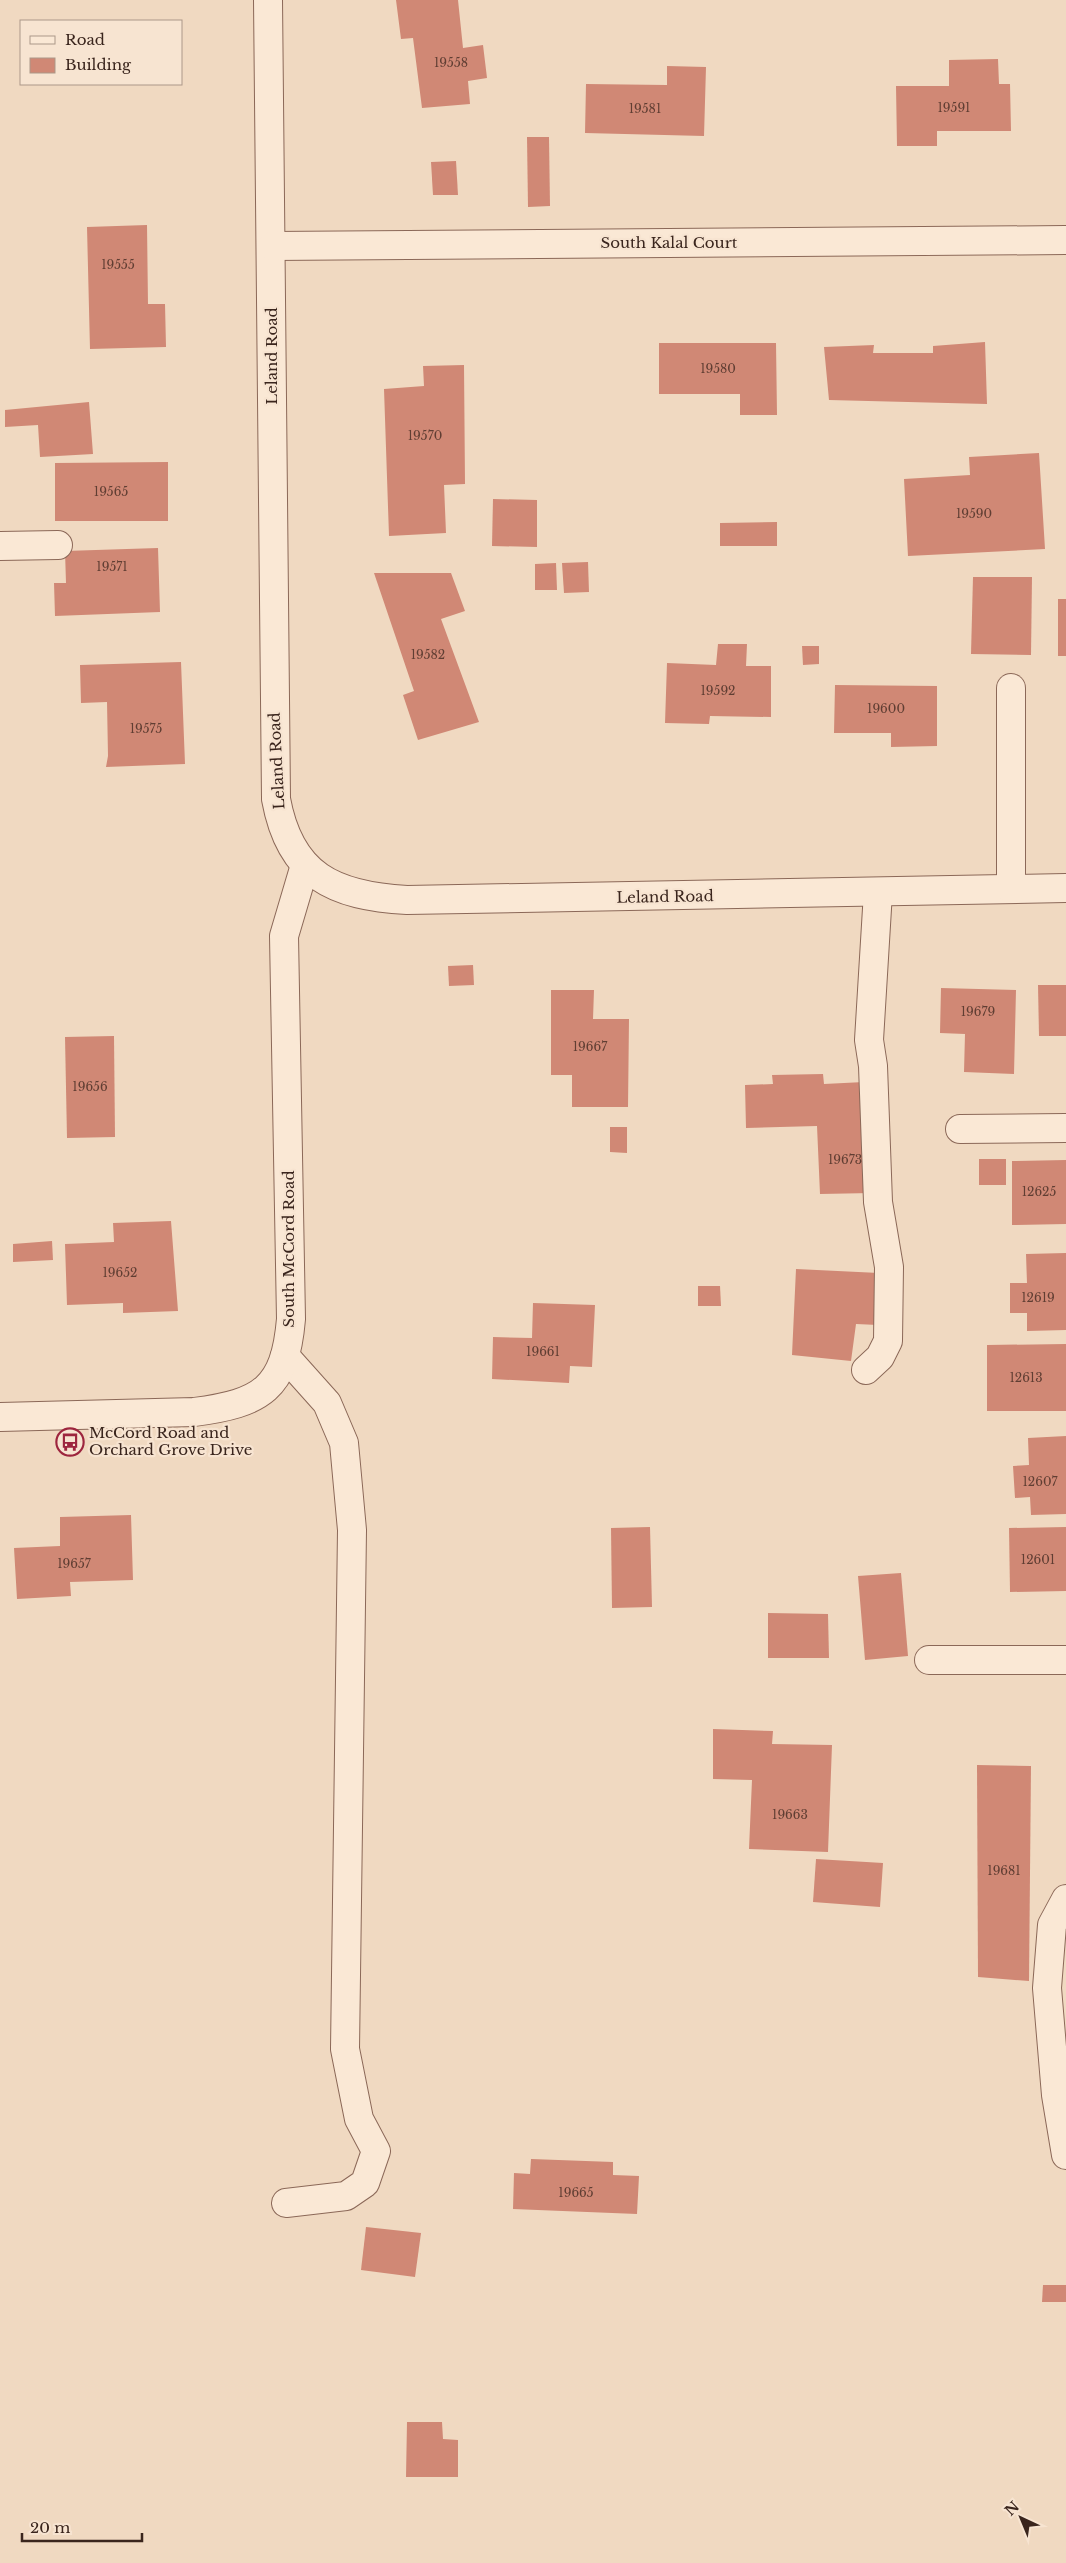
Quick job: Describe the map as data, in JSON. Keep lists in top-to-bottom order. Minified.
{"streets":{"street":["South Kalal Court","Leland Road","South McCord Road"]},"crossings":[["South Kalal Court","Leland Road"],["Leland Road","South McCord Road"]],"places":{"bus stop":["McCord Road and Orchard Grove Drive"]},"house_numbers":["19558","19591","19581","19555","19580","19570","19565","19590","19571","19582","19592","19600","19575","19679","19667","19656","19673","12625","19652","12619","19661","12613","12607","12601","19657","19663","19681","19665"],"legend":["Road","Building"],"scale_bar":"20 m","north":"top left"}
